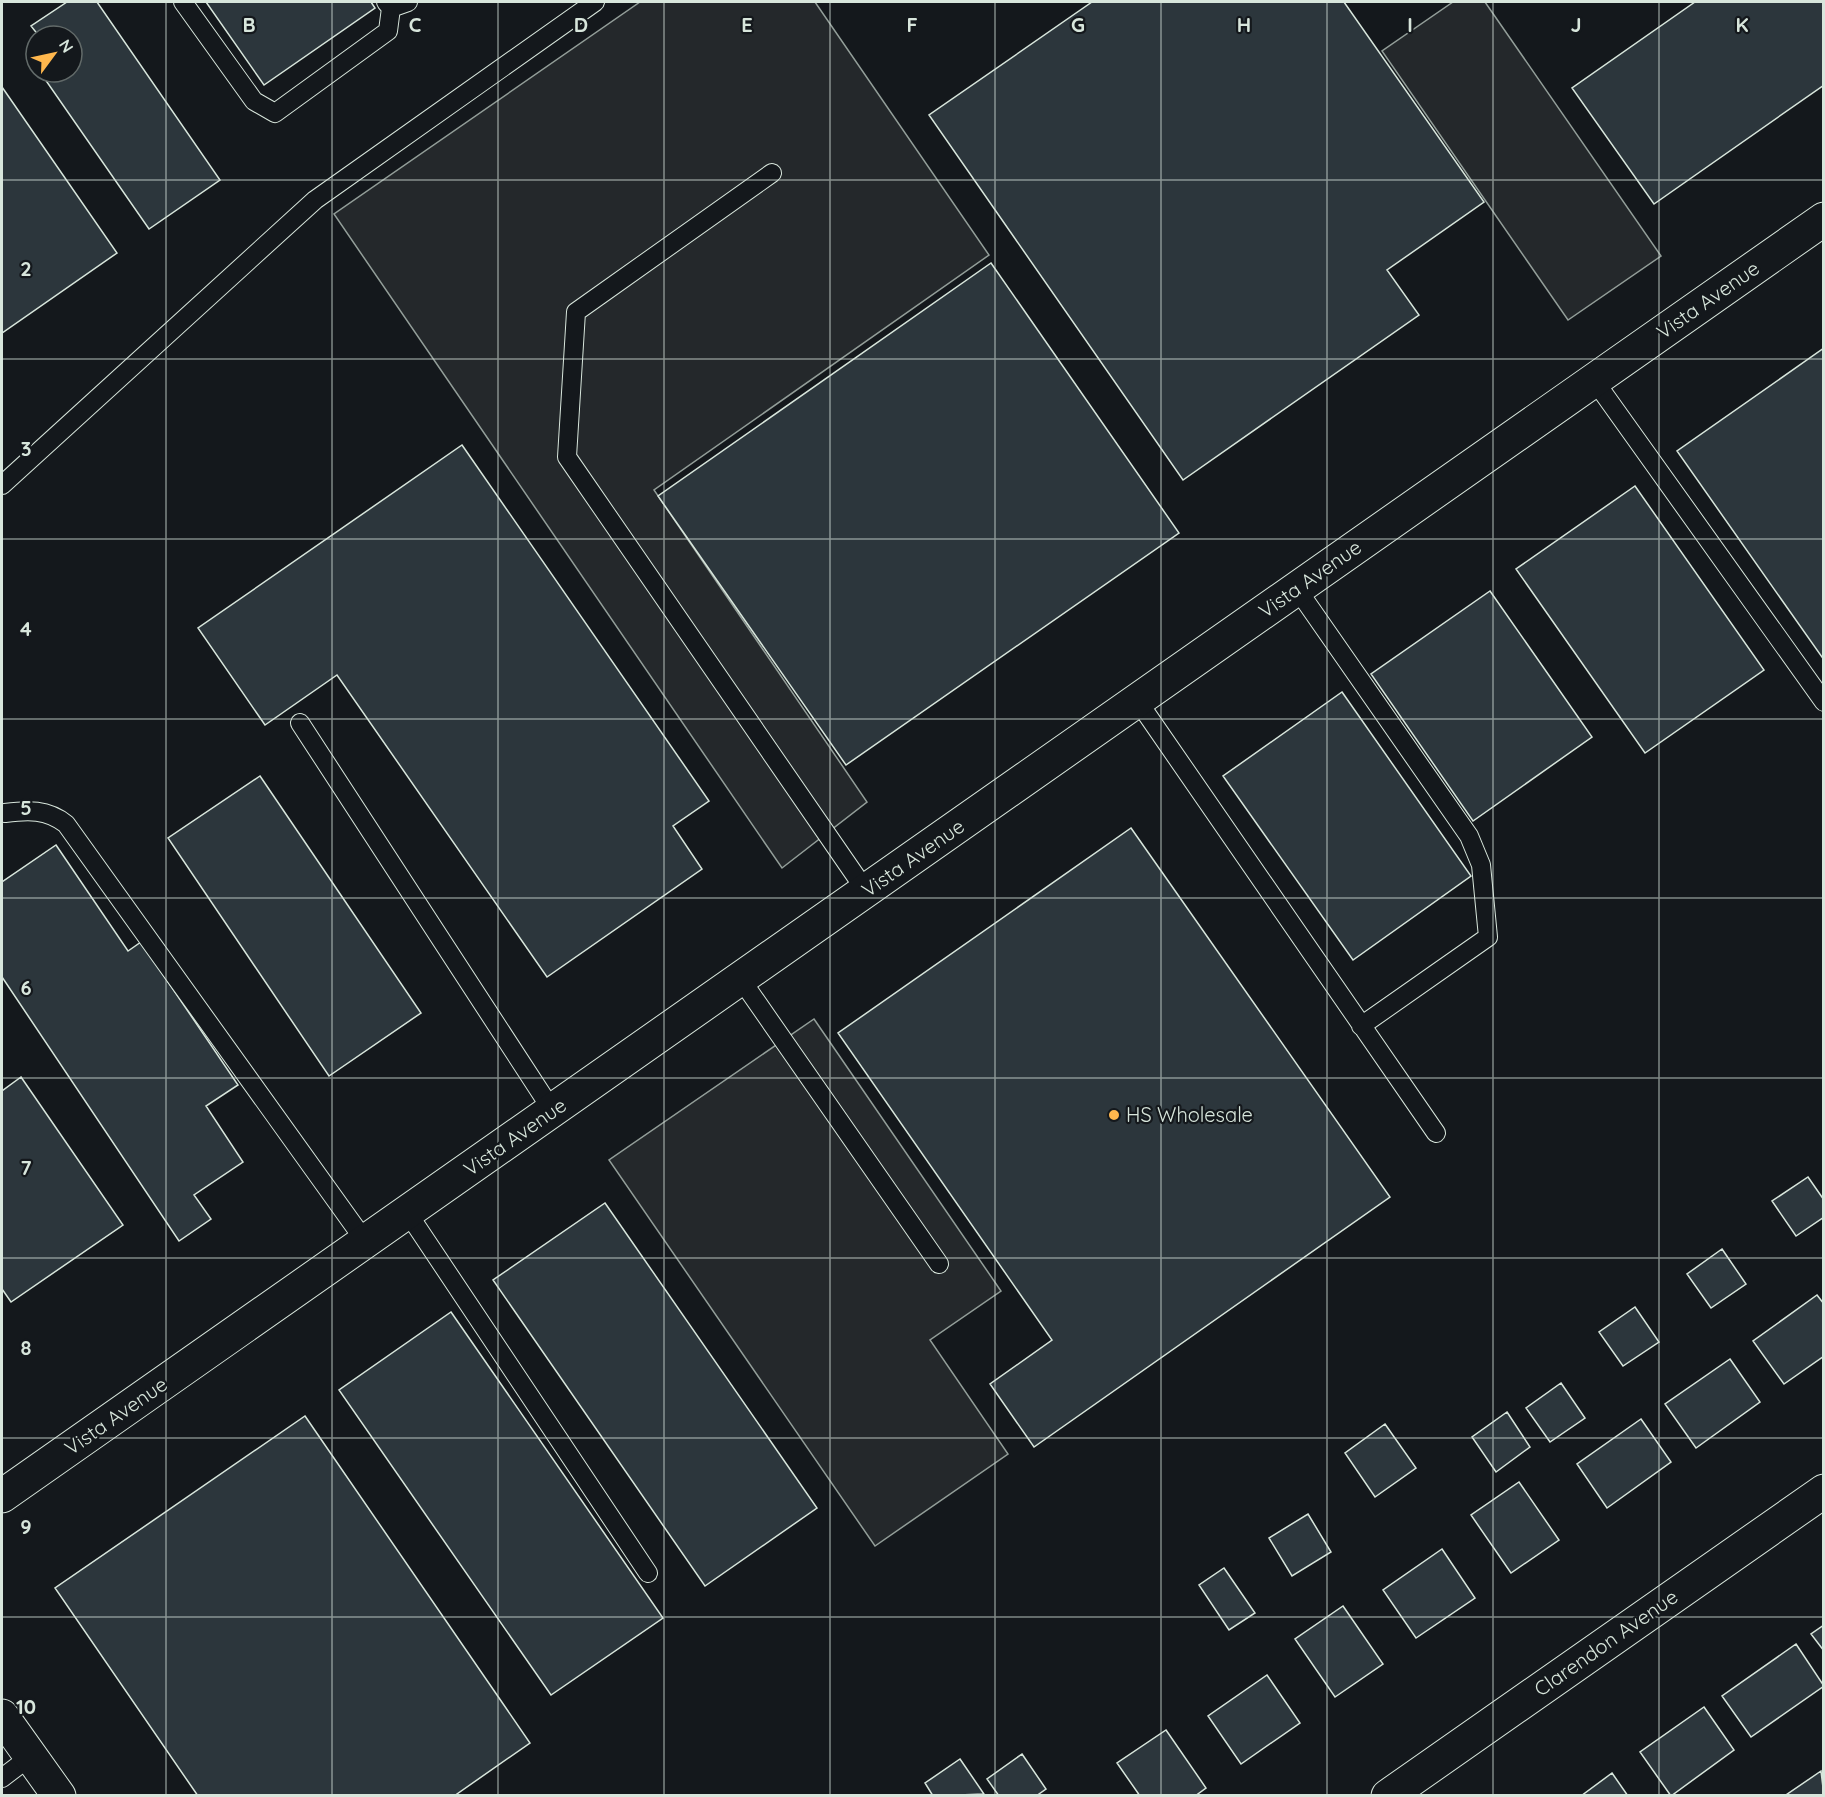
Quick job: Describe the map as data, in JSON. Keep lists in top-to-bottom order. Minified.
{"streets":{"street":["Vista Avenue","Clarendon Avenue"]},"places":["HS Wholesale"],"north":"top right","grid":{"columns":["B","C","D","E","F","G","H","I","J","K"],"rows":["2","3","4","5","6","7","8","9","10"]}}
